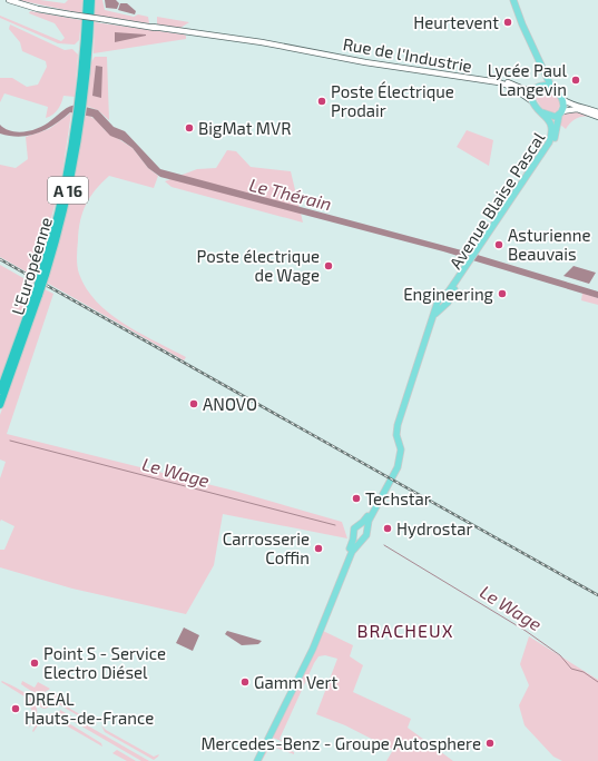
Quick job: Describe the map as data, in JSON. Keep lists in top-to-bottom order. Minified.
{"streets":{"highway":["A 16","L'Européenne"],"main road":["Avenue Blaise Pascal"],"street":["Rue de l'Industrie"]},"crossings":[["Rue de l'Industrie","Avenue Blaise Pascal"]],"districts":["BRACHEUX"],"water":["Le Thérain","Le Wage"],"places":["Heurtevent","Lycée Paul Langevin","Poste Électrique Prodair","BigMat MVR","Asturienne Beauvais","Poste électrique de Wage","Engineering","ANOVO","Techstar","Hydrostar","Carrosserie Coffin","Point S - Service Electro Diésel","Gamm Vert","DREAL Hauts-de-France","Mercedes-Benz - Groupe Autosphere"]}
